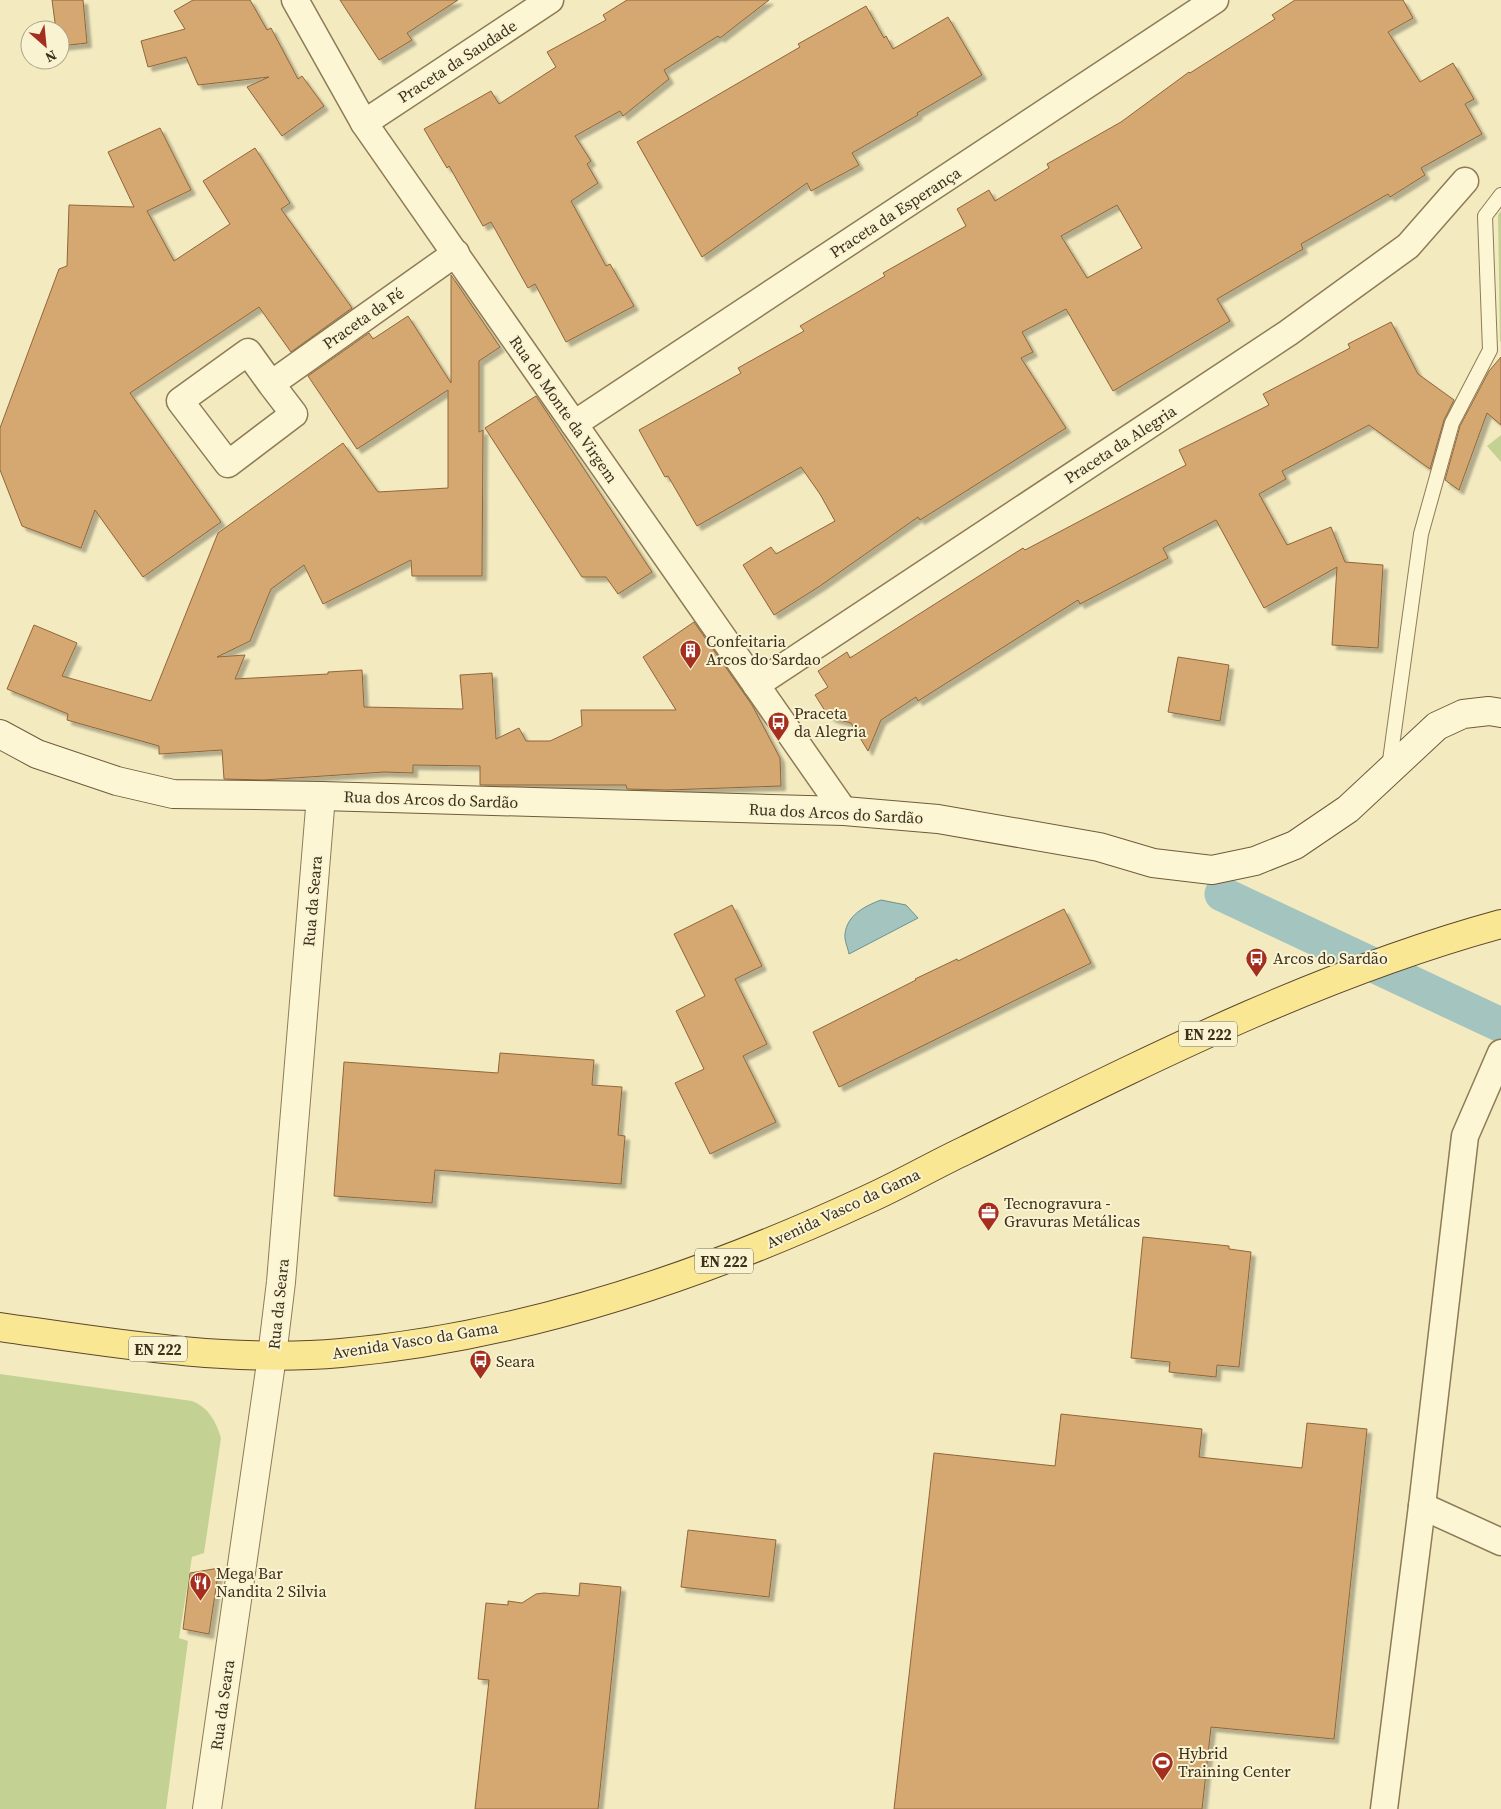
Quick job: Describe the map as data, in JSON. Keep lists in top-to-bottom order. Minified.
{"streets":{"main road":["Rua dos Arcos do Sardão","Rua da Seara","EN 222","Avenida Vasco da Gama"],"street":["Praceta da Saudade","Praceta da Esperança","Praceta da Fé","Rua do Monte da Virgem","Praceta da Alegria"]},"crossings":[["Praceta da Saudade","Rua do Monte da Virgem"],["Praceta da Esperança","Rua do Monte da Virgem"],["Praceta da Fé","Rua do Monte da Virgem"],["Rua do Monte da Virgem","Praceta da Alegria"],["Rua do Monte da Virgem","Rua dos Arcos do Sardão"],["Rua dos Arcos do Sardão","Rua da Seara"],["Rua da Seara","Avenida Vasco da Gama"]],"places":{"building":["Confeitaria Arcos do Sardao"],"bus stop":["Praceta da Alegria","Arcos do Sardão","Seara"],"office":["Tecnogravura - Gravuras Metálicas"],"restaurant":["Mega Bar Nandita 2 Silvia"],"sports":["Hybrid Training Center"]},"north":"bottom right"}
